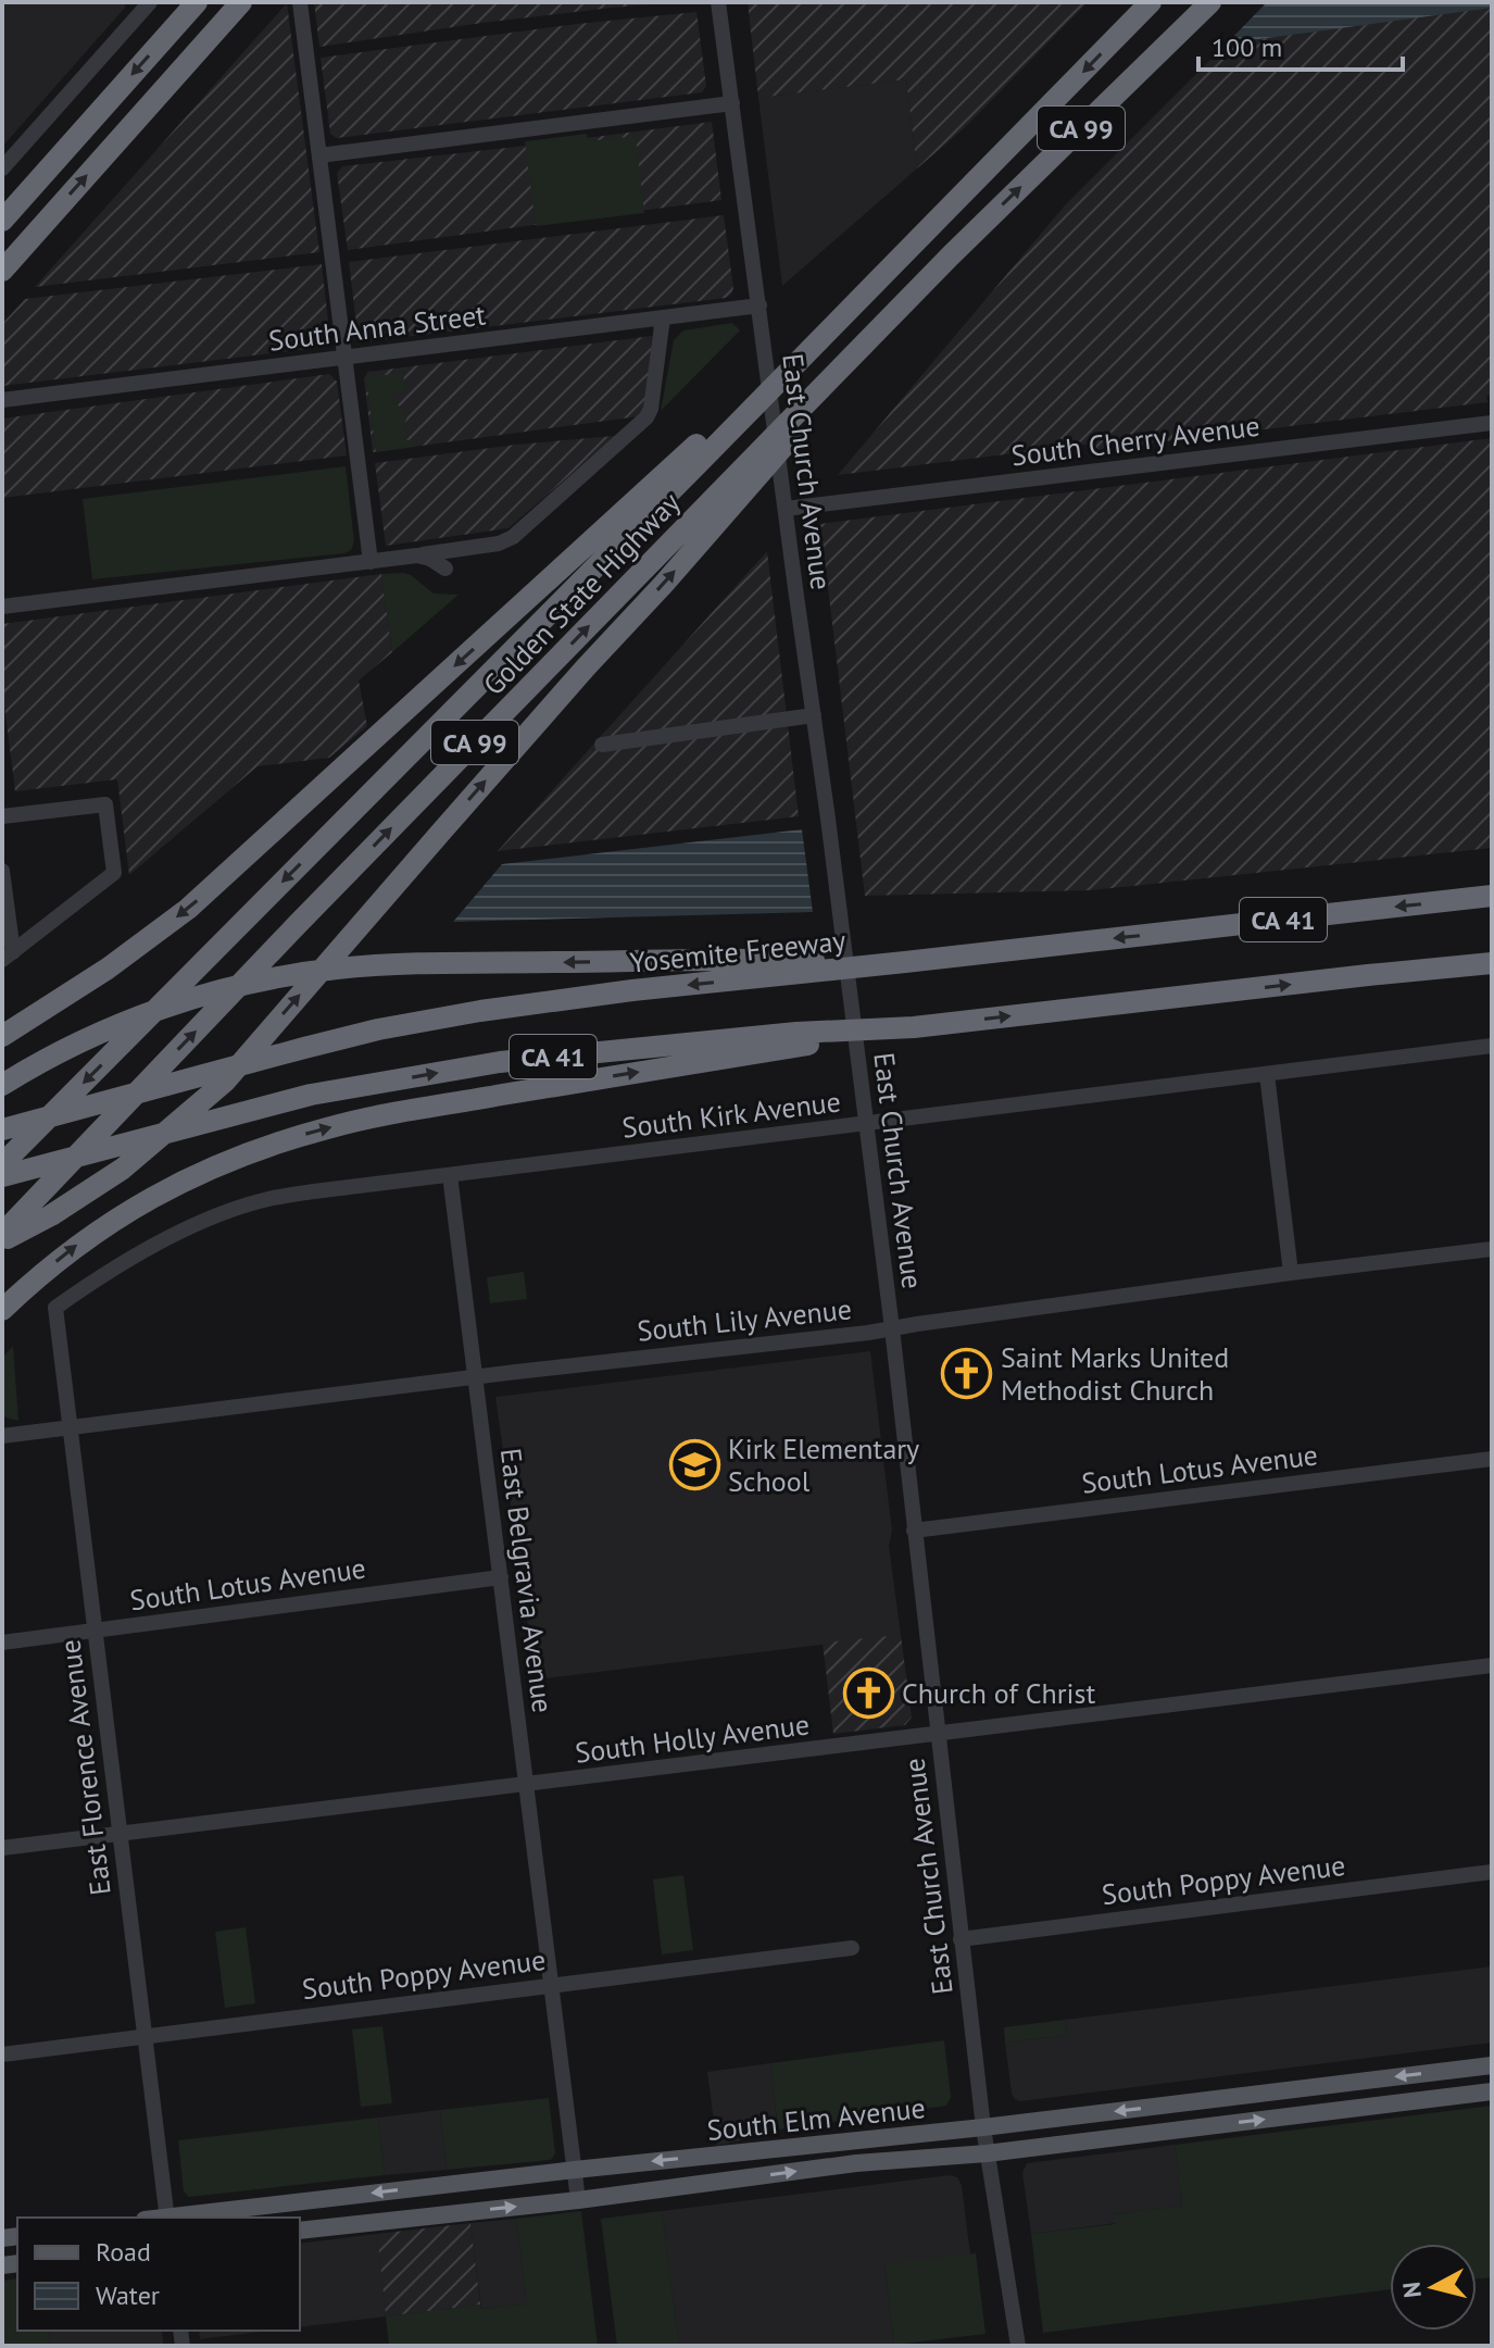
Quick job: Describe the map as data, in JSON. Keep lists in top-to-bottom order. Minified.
{"streets":{"highway":["CA 99","Golden State Highway","CA 41","Yosemite Freeway"],"main road":["South Elm Avenue"],"street":["South Anna Street","South Cherry Avenue","East Church Avenue","South Kirk Avenue","South Lily Avenue","South Lotus Avenue","East Belgravia Avenue","South Holly Avenue","East Florence Avenue","South Poppy Avenue"]},"crossings":[["South Anna Street","East Church Avenue"],["South Cherry Avenue","East Church Avenue"],["East Church Avenue","South Kirk Avenue"],["East Church Avenue","South Lily Avenue"],["East Church Avenue","South Lotus Avenue"],["East Church Avenue","South Holly Avenue"],["East Church Avenue","South Poppy Avenue"],["East Church Avenue","South Elm Avenue"],["South Kirk Avenue","East Belgravia Avenue"],["South Kirk Avenue","East Florence Avenue"],["South Lily Avenue","East Belgravia Avenue"],["South Lily Avenue","East Florence Avenue"],["South Lotus Avenue","East Belgravia Avenue"],["South Lotus Avenue","East Florence Avenue"],["East Belgravia Avenue","South Holly Avenue"],["East Belgravia Avenue","South Poppy Avenue"],["East Belgravia Avenue","South Elm Avenue"],["South Holly Avenue","East Florence Avenue"],["East Florence Avenue","South Poppy Avenue"]],"places":{"church":["Saint Marks United Methodist Church","Church of Christ"],"school or university":["Kirk Elementary School"]},"legend":["Road","Water"],"scale_bar":"100 m","north":"left"}
